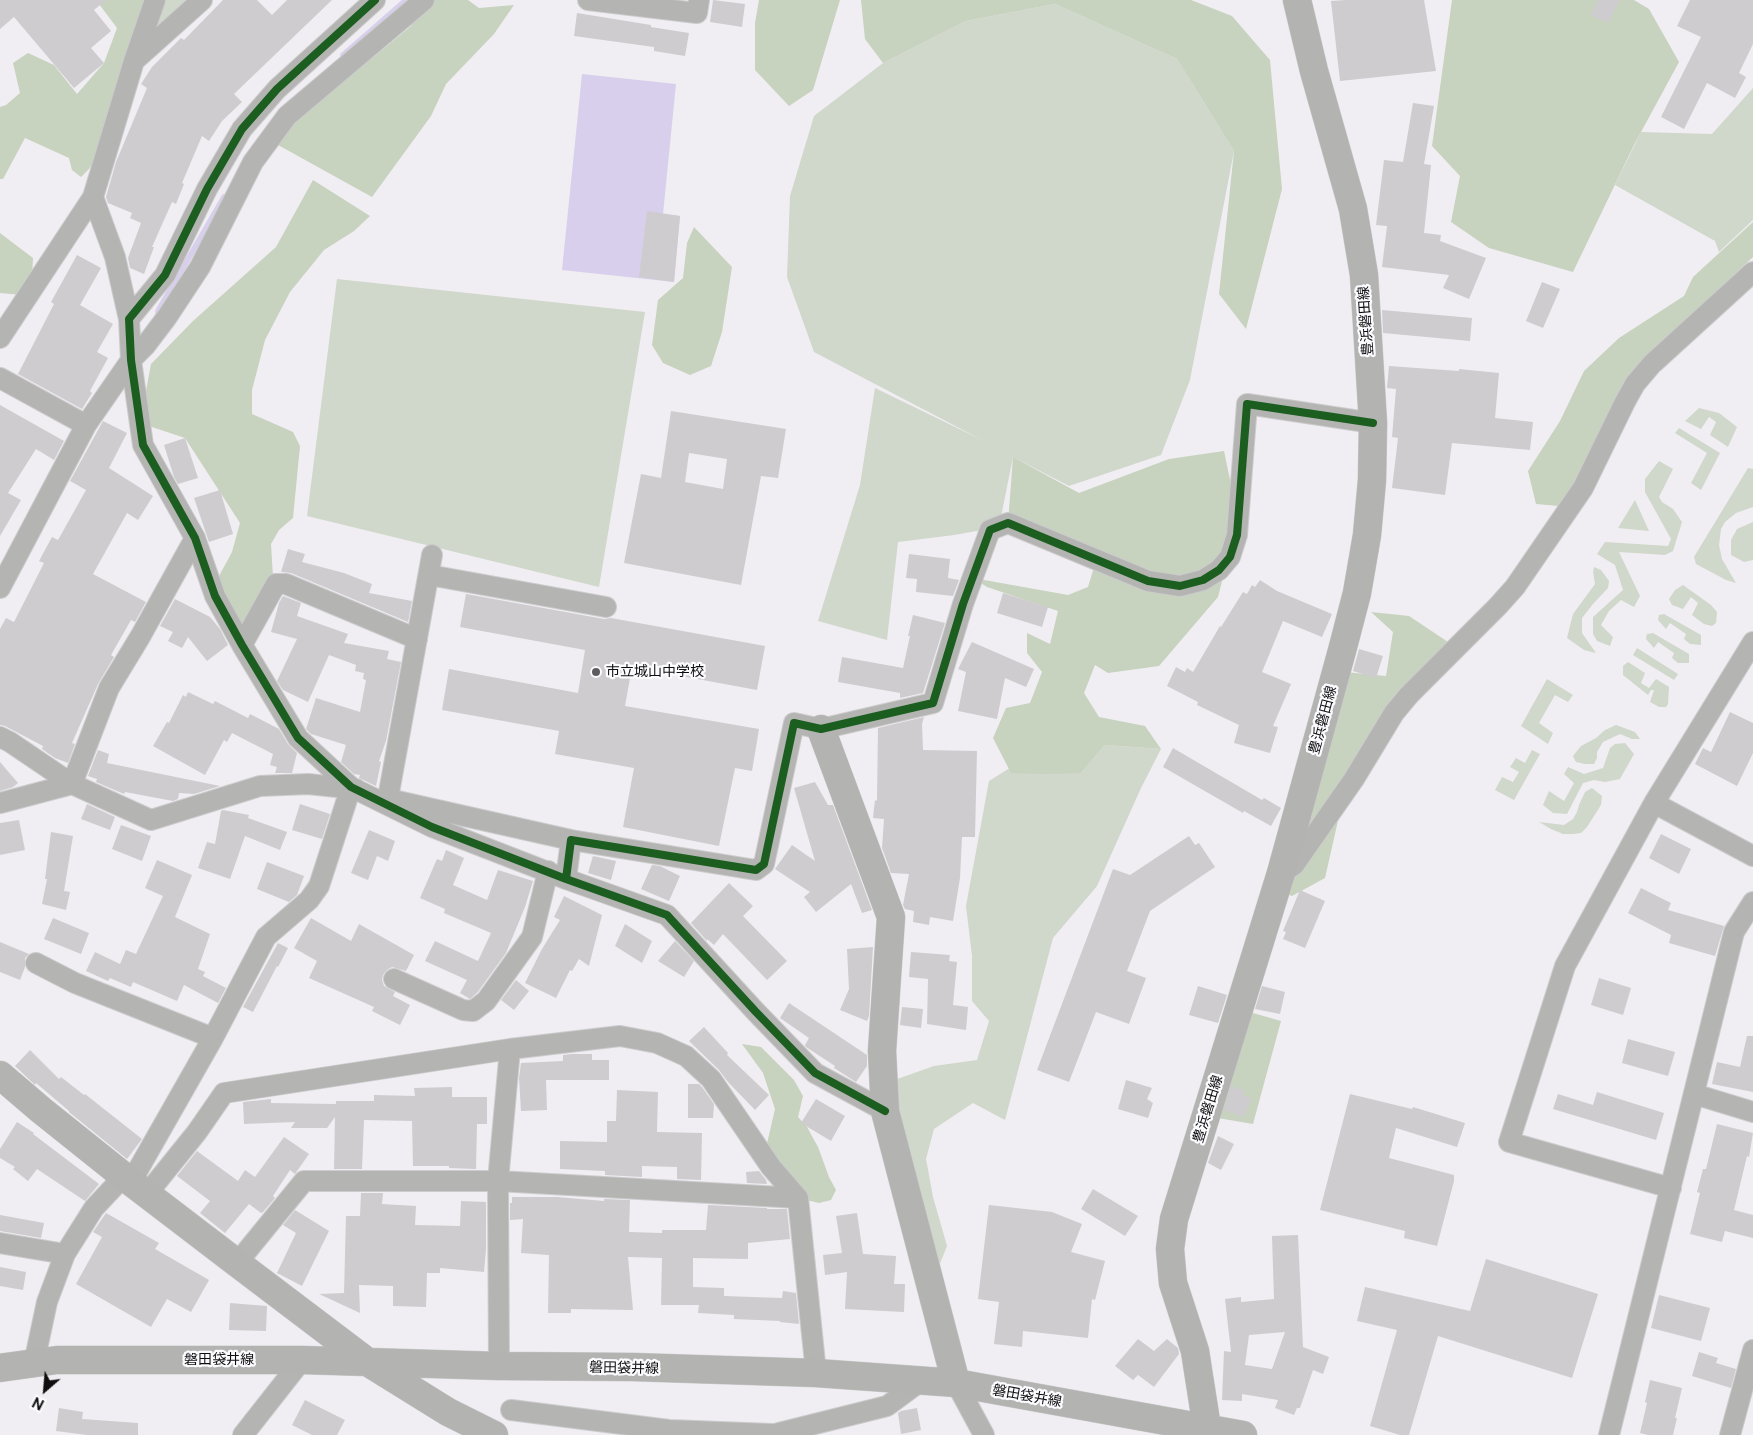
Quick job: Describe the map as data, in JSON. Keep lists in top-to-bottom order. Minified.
{"streets":{"main road":["豊浜磐田線","磐田袋井線"]},"crossings":[["豊浜磐田線","磐田袋井線"]],"places":["市立城山中学校"],"north":"bottom left"}
